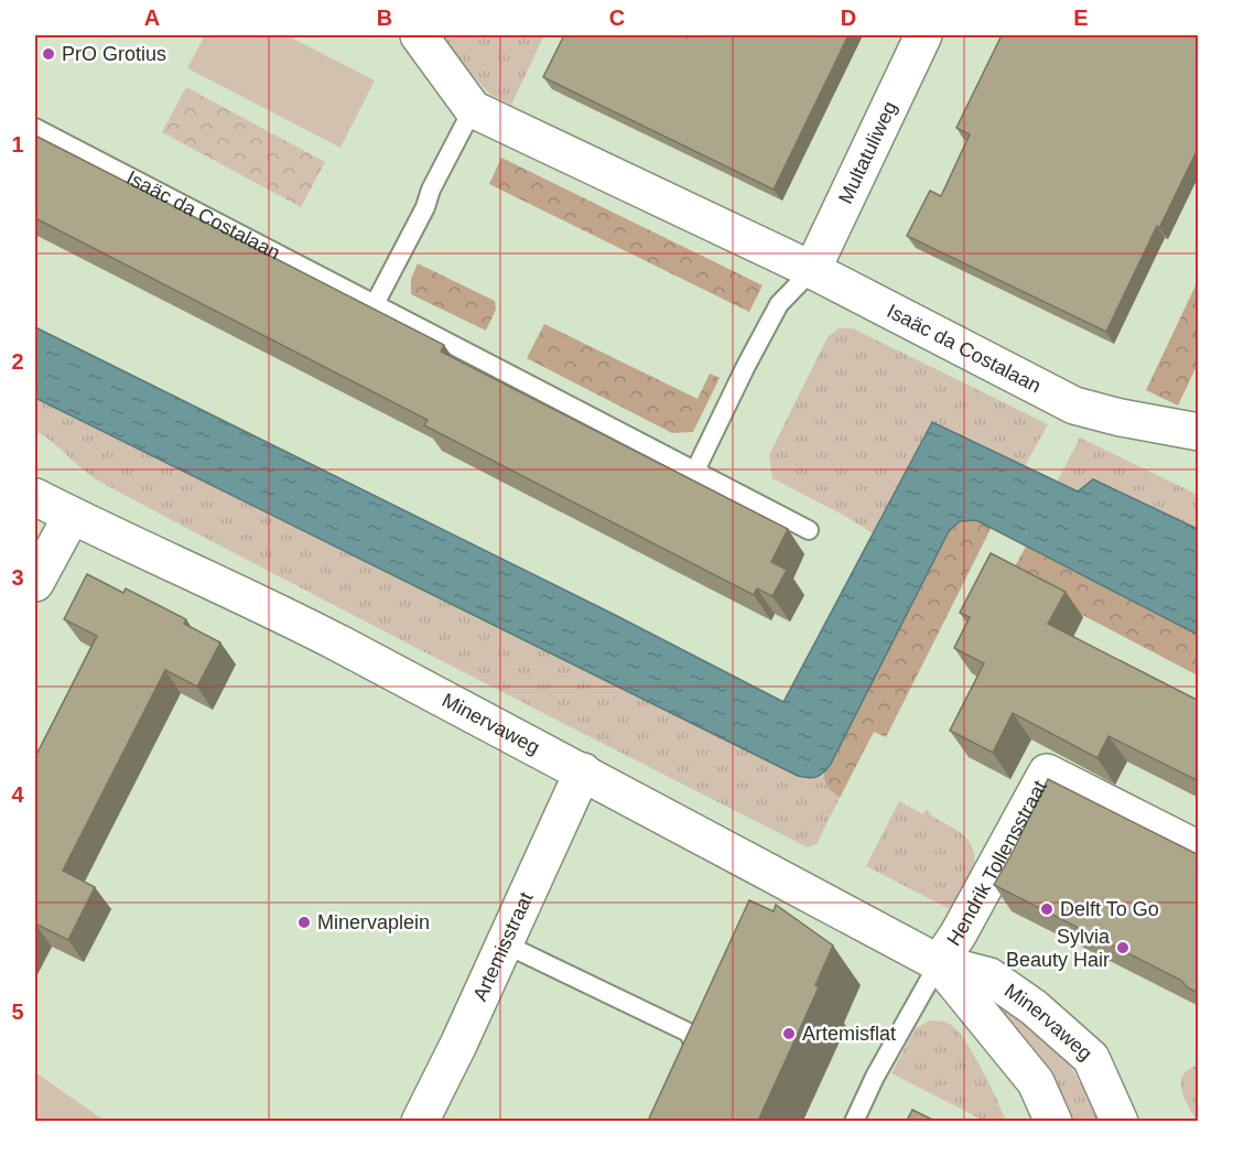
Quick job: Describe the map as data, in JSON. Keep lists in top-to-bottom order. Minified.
{"streets":{"street":["Multatuliweg","Isaäc da Costalaan","Minervaweg","Hendrik Tollensstraat","Artemisstraat"]},"crossings":[["Multatuliweg","Isaäc da Costalaan"],["Minervaweg","Hendrik Tollensstraat"],["Minervaweg","Artemisstraat"]],"places":["PrO Grotius","Delft To Go","Minervaplein","Sylvia Beauty Hair","Artemisflat"],"grid":{"columns":["A","B","C","D","E"],"rows":["1","2","3","4","5"]}}
